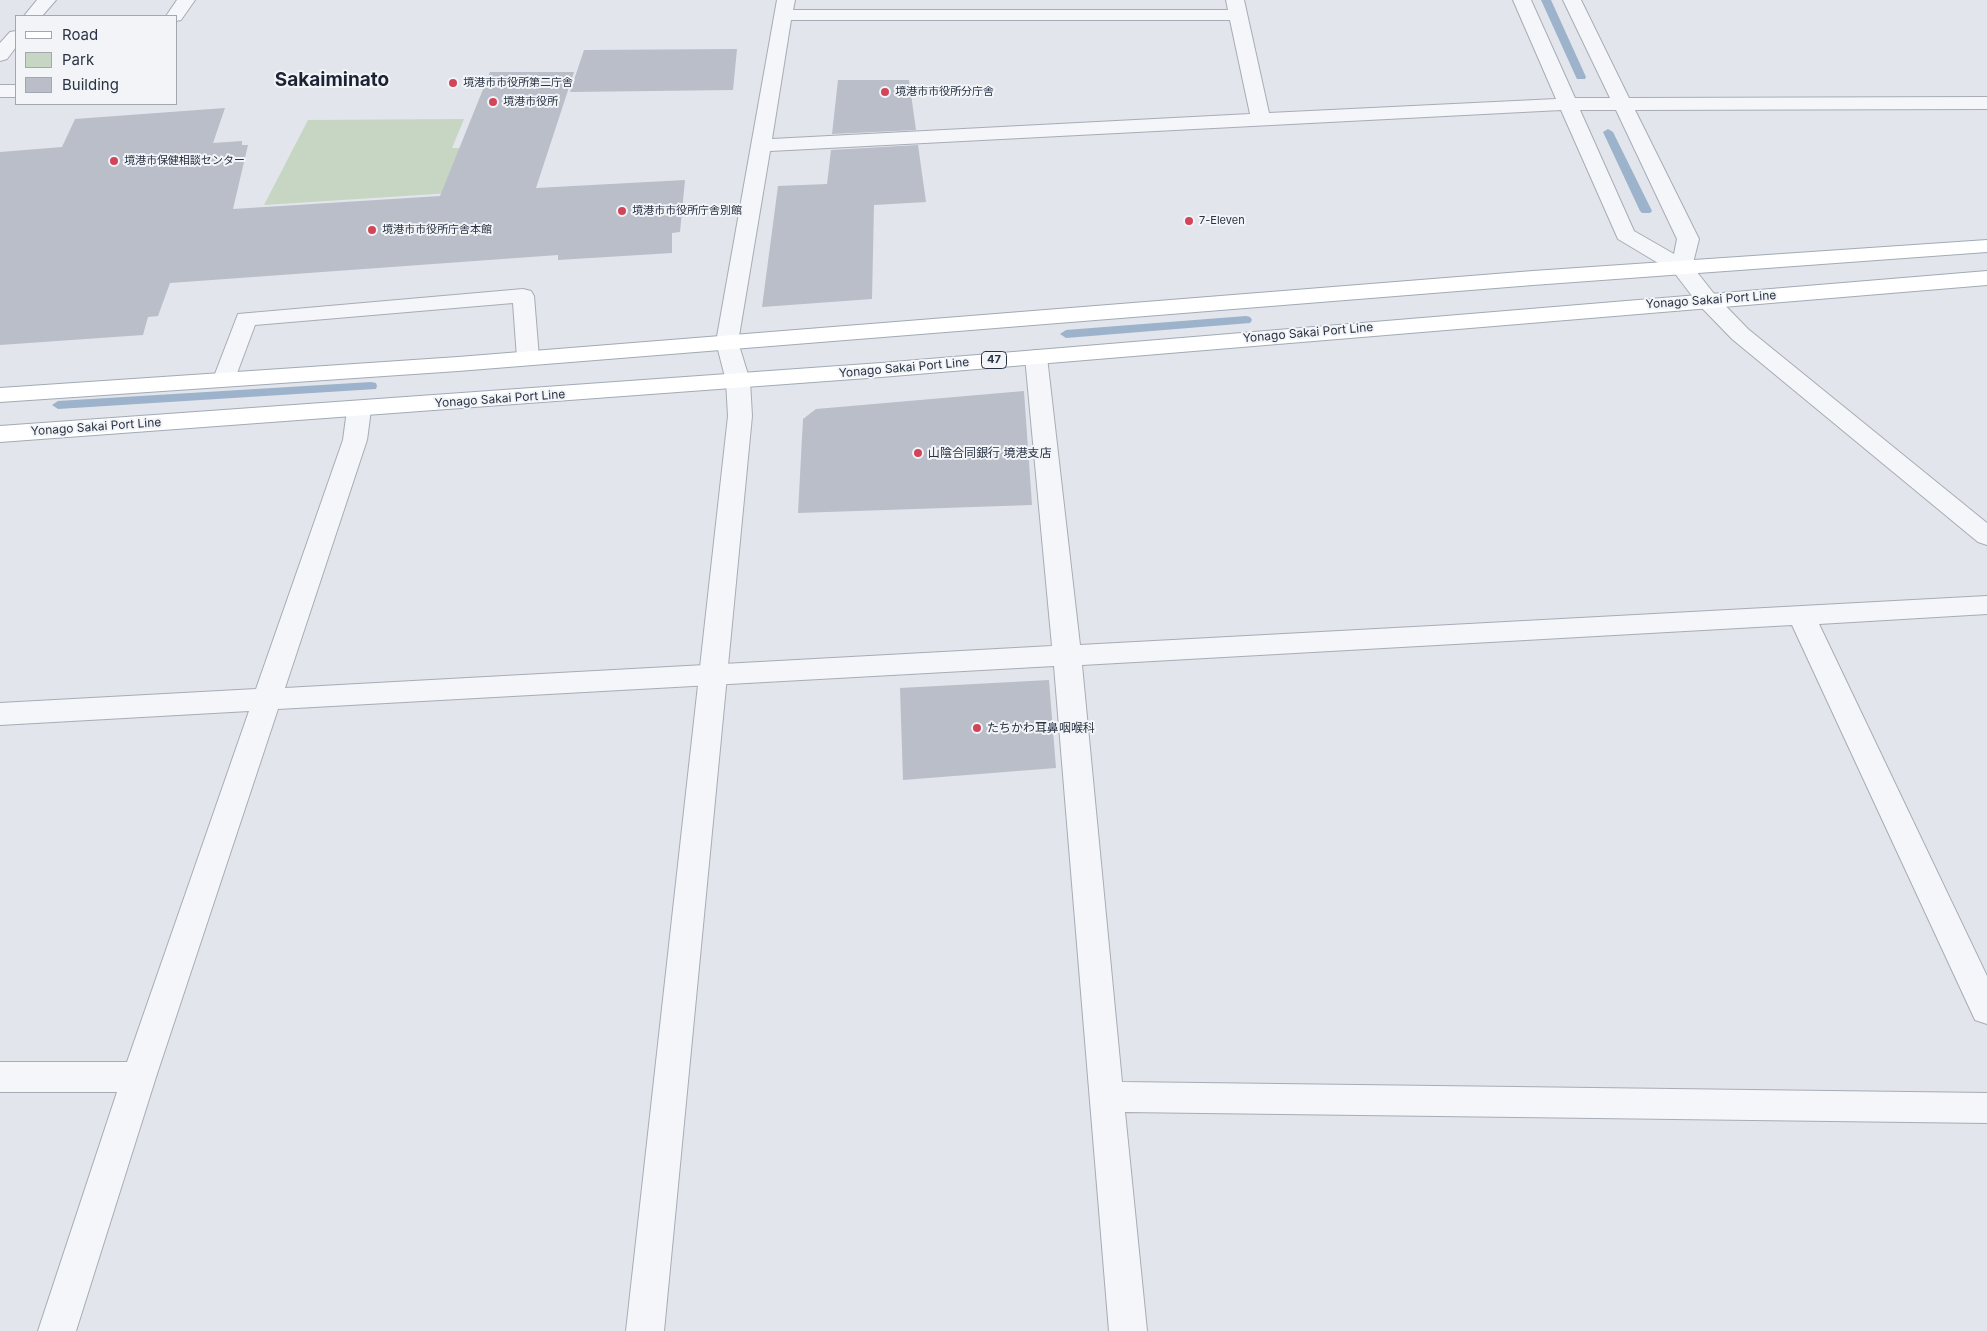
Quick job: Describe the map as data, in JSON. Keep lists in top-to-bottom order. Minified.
{"streets":{"main road":["Yonago Sakai Port Line","47"]},"districts":["Sakaiminato"],"places":["境港市市役所第二庁舎","境港市市役所分庁舎","境港市役所","境港市保健相談センター","境港市市役所庁舎別館","7-Eleven","境港市市役所庁舎本館","山陰合同銀行 境港支店","たちかわ耳鼻咽喉科"],"legend":["Road","Park","Building"]}
